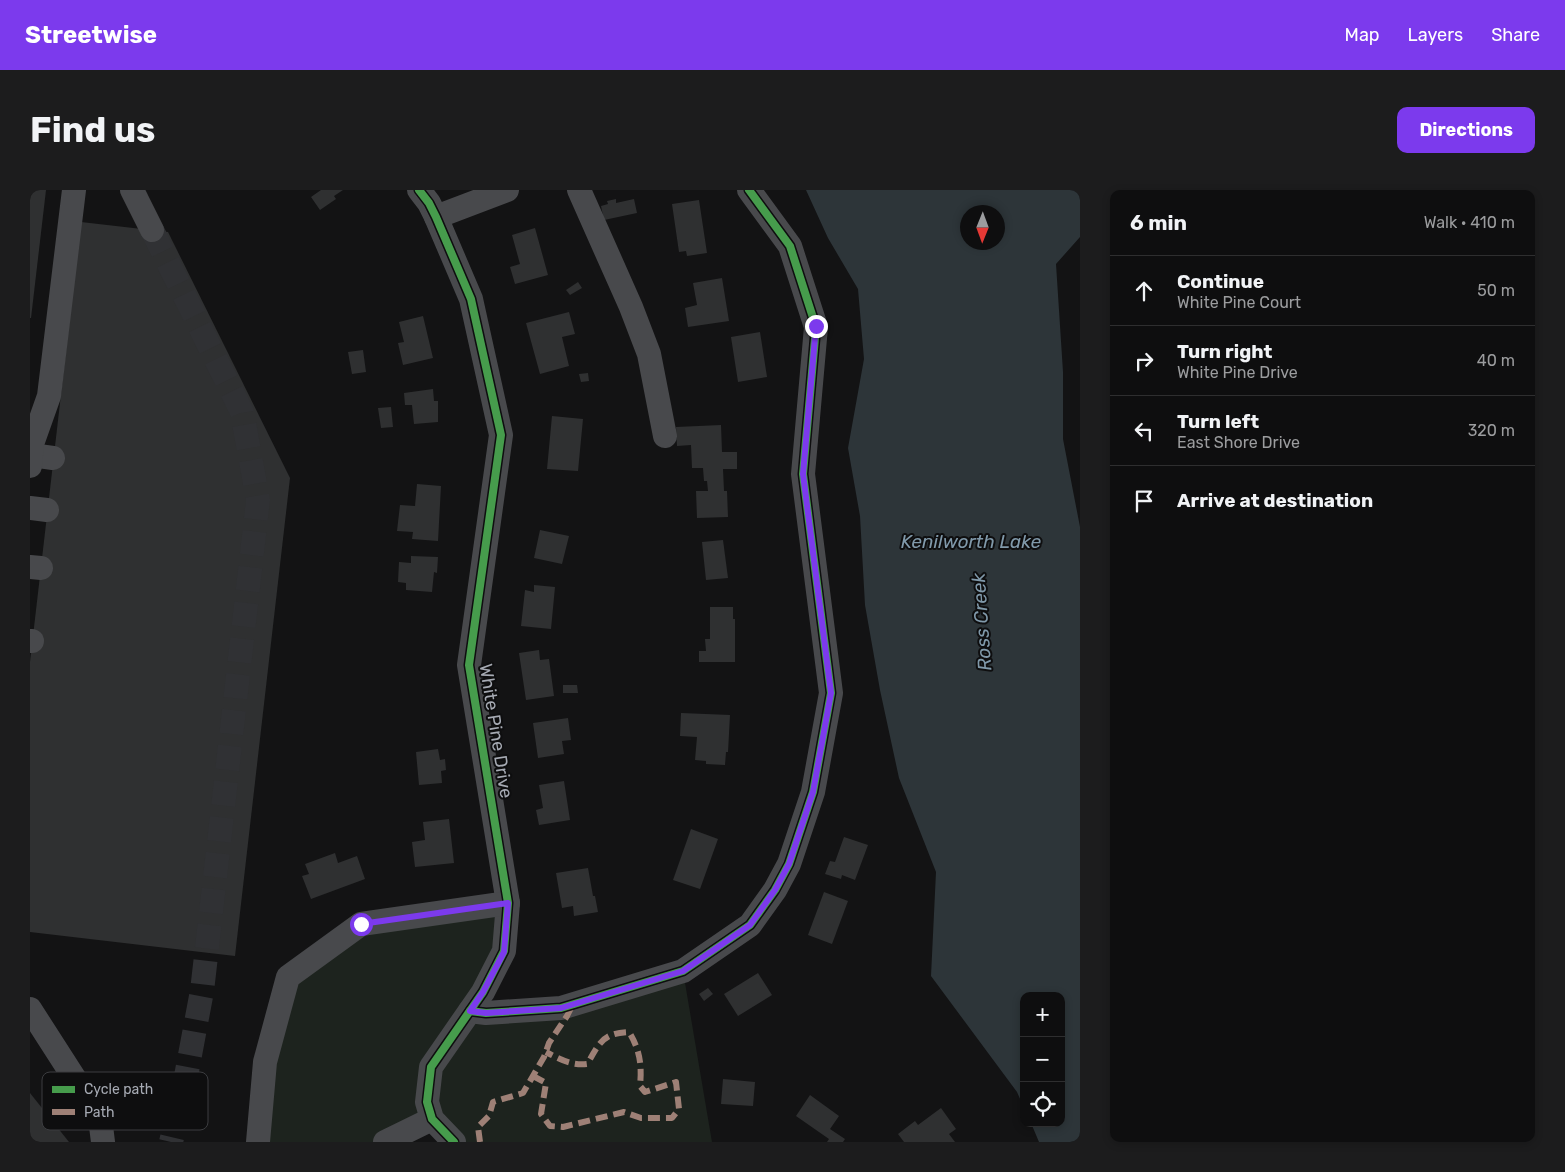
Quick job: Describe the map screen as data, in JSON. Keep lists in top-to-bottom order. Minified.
{"streets":{"street":["White Pine Drive"]},"water":["Kenilworth Lake","Ross Creek"],"legend":["Cycle path","Path"],"north":"bottom","page":{"header":"Streetwise","nav":["Map","Layers","Share"],"buttons":"Directions","title":"Find us","heading":["6 min","Walk · 410 m"],"list":[["Continue","White Pine Court","50 m"],["Turn right","White Pine Drive","40 m"],["Turn left","East Shore Drive","320 m"],"Arrive at destination"],"map_buttons":["+","−"]}}
